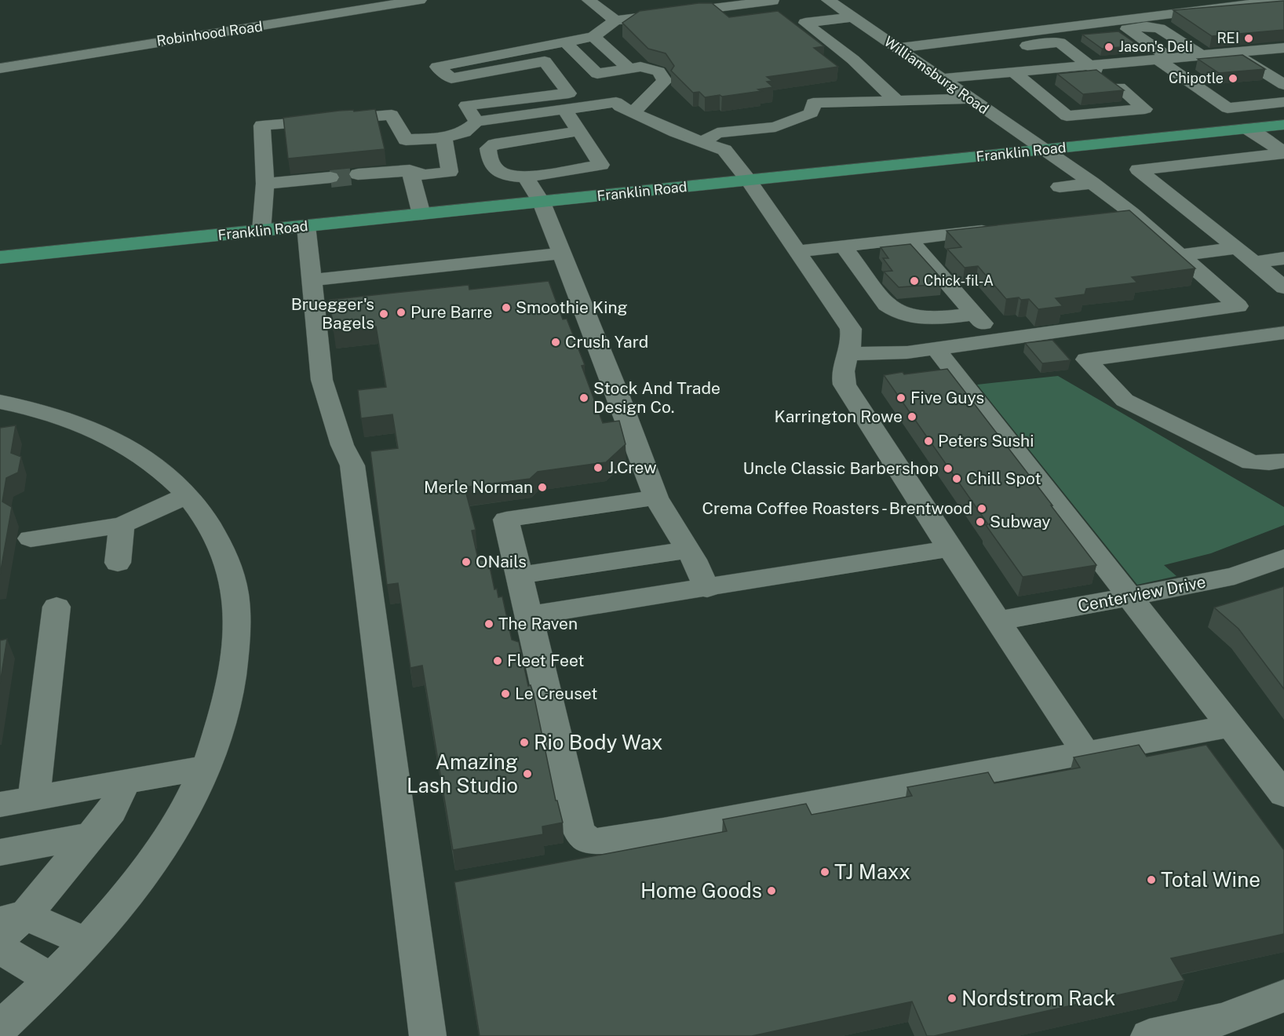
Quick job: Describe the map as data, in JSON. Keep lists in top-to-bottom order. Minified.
{"streets":{"main road":["Franklin Road"],"street":["Robinhood Road","Williamsburg Road","Centerview Drive"]},"crossings":[["Williamsburg Road","Franklin Road"]],"places":["REI","Jason's Deli","Chipotle","Chick-fil-A","Smoothie King","Pure Barre","Bruegger's Bagels","Crush Yard","Stock And Trade Design Co.","Five Guys","Karrington Rowe","Peters Sushi","J.Crew","Uncle Classic Barbershop","Chill Spot","Merle Norman","Crema Coffee Roasters - Brentwood","Subway","ONails","The Raven","Fleet Feet","Le Creuset","Rio Body Wax","Amazing Lash Studio","TJ Maxx","Total Wine","Home Goods","Nordstrom Rack"]}
